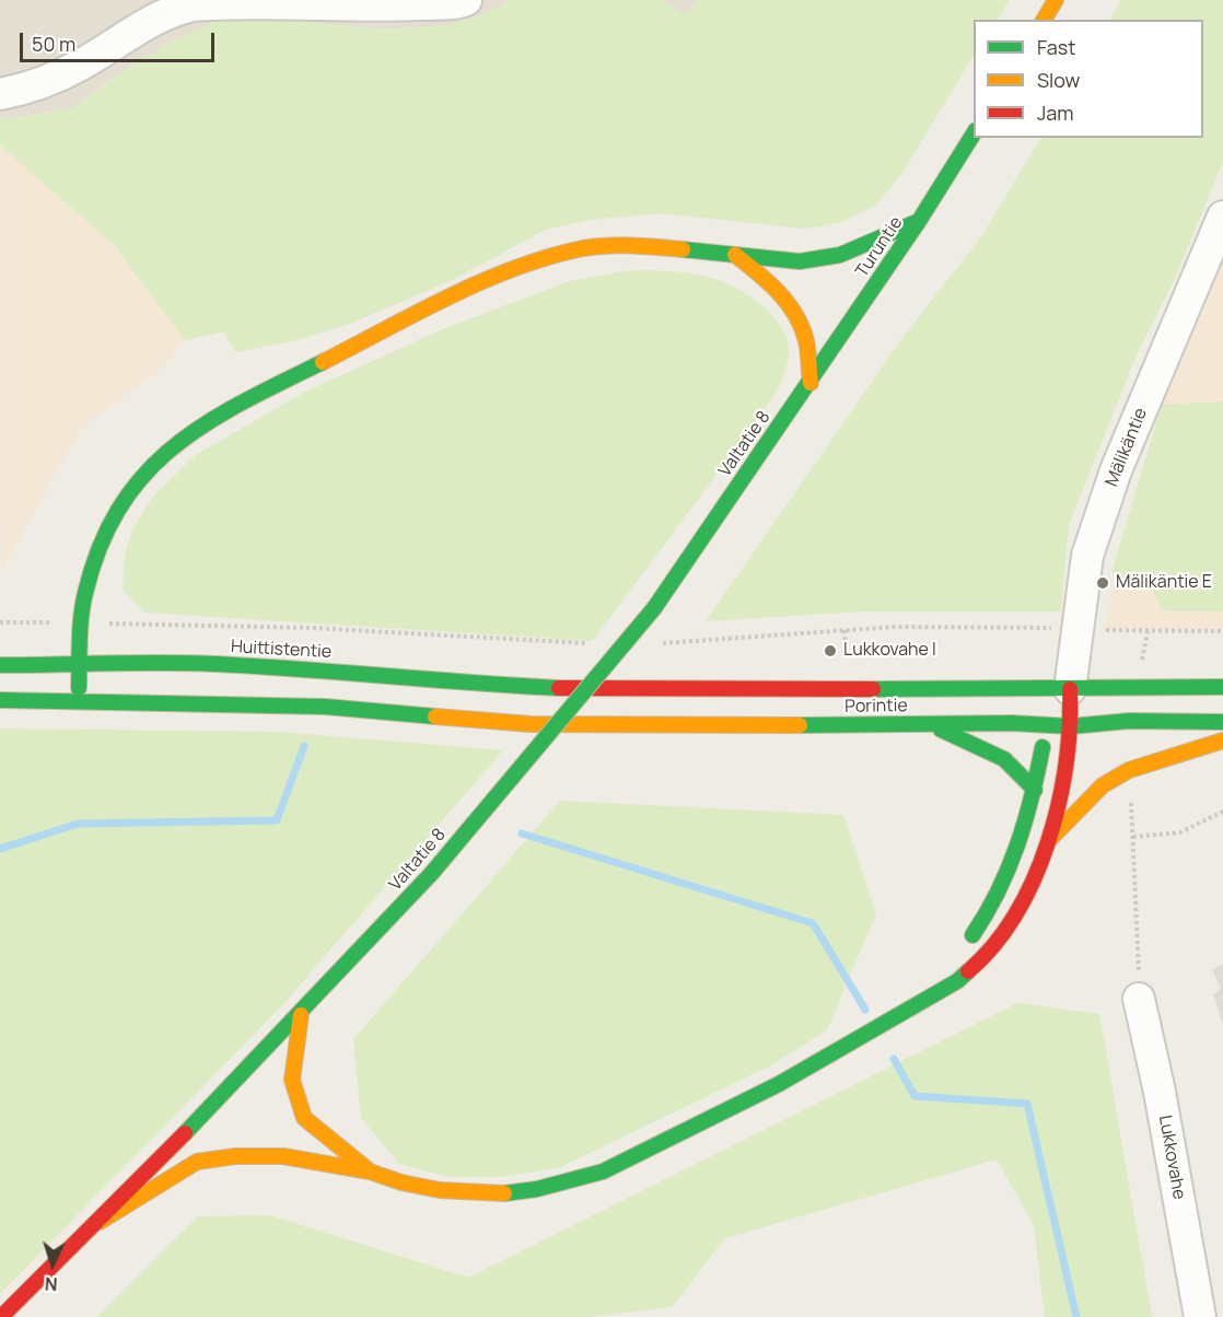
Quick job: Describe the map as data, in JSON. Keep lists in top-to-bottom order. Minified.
{"streets":{"highway":["Turuntie","Valtatie 8","Huittistentie","Porintie"],"street":["Mälikäntie","Lukkovahe"]},"crossings":[["Turuntie","Valtatie 8"],["Mälikäntie","Porintie"],["Huittistentie","Porintie"]],"places":["Mälikäntie E","Lukkovahe I"],"legend":["Fast","Slow","Jam"],"scale_bar":"50 m","north":"bottom"}
